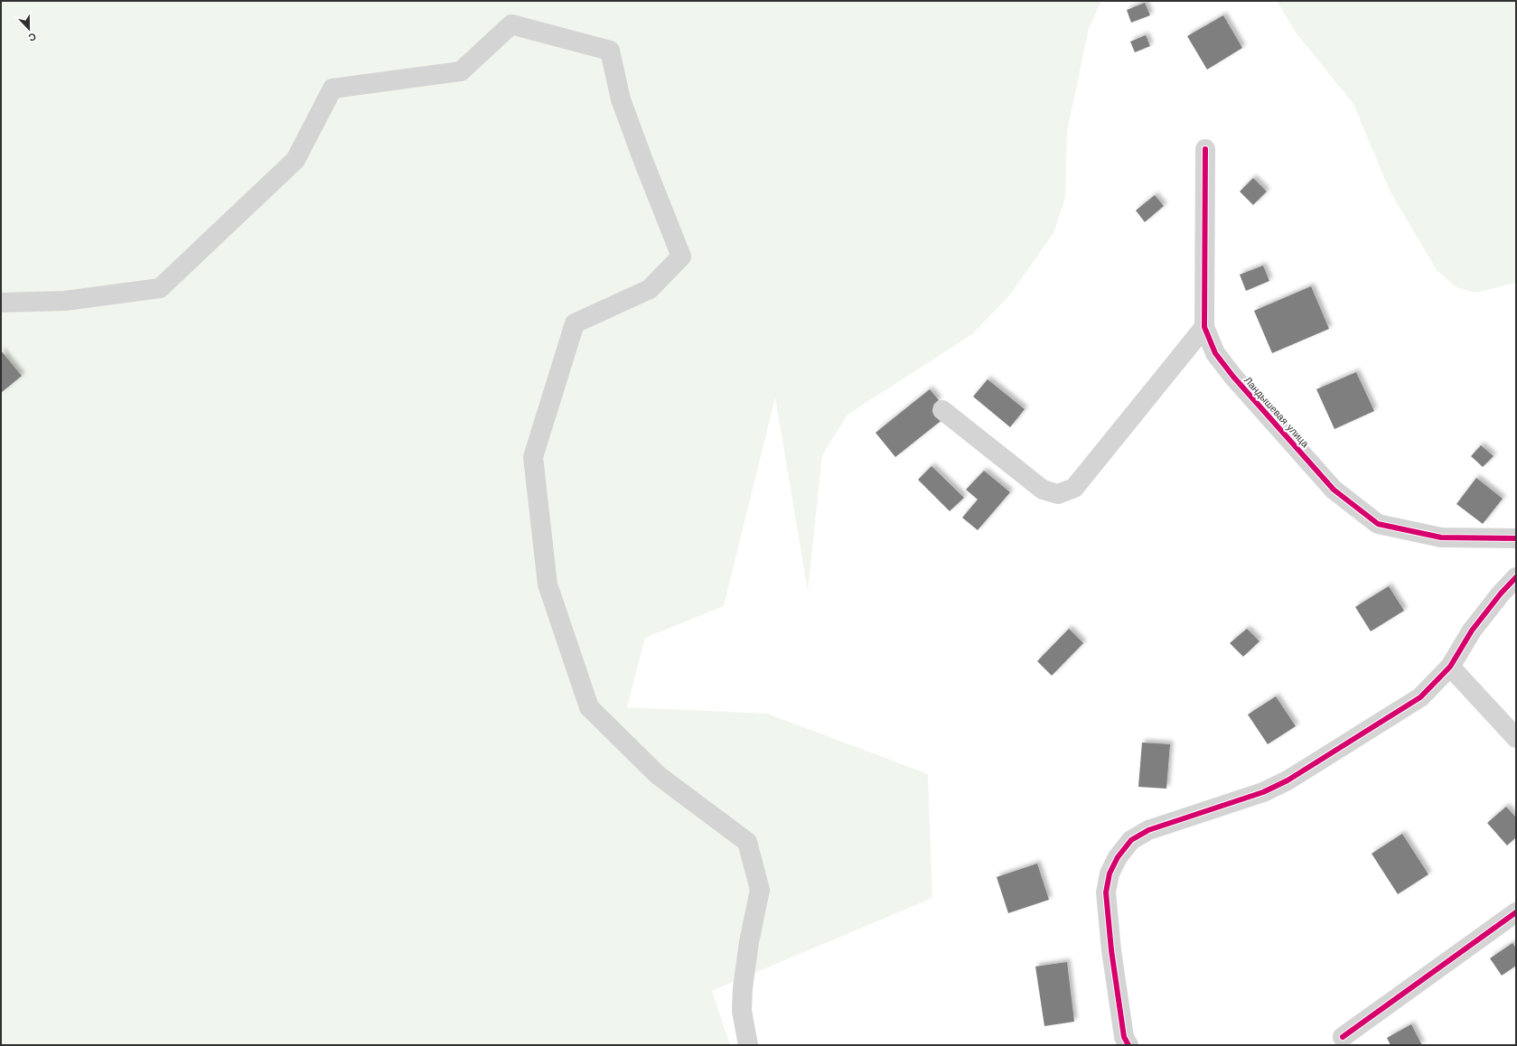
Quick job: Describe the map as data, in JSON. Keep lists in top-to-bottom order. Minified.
{"streets":{"street":["Ландышевая улица"]},"north":"bottom"}
